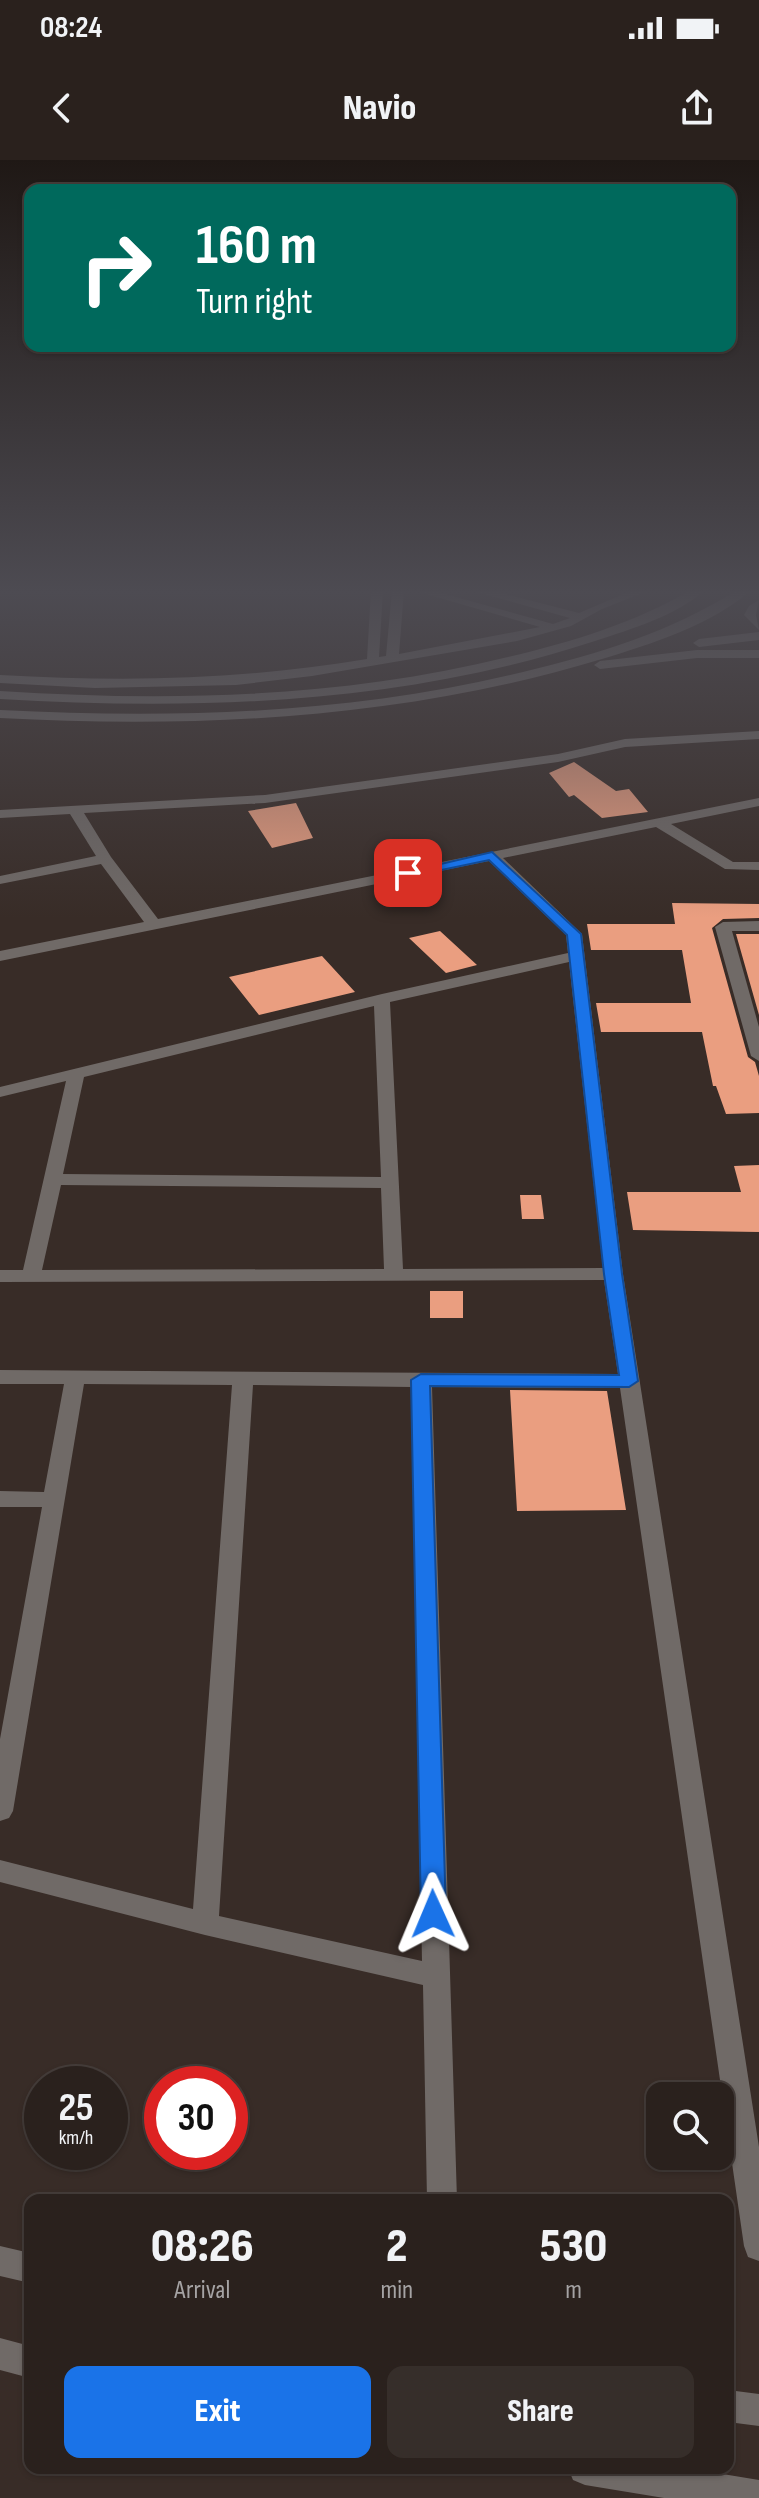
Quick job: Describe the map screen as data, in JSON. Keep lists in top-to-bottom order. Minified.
{"page":{"status":"08:24","header":"Navio","turn":["160 m","Turn right"],"speed":"25 km/h","limit":"30","eta":["08:26","Arrival","2","min","530","m"],"buttons":["Exit","Share"]}}
